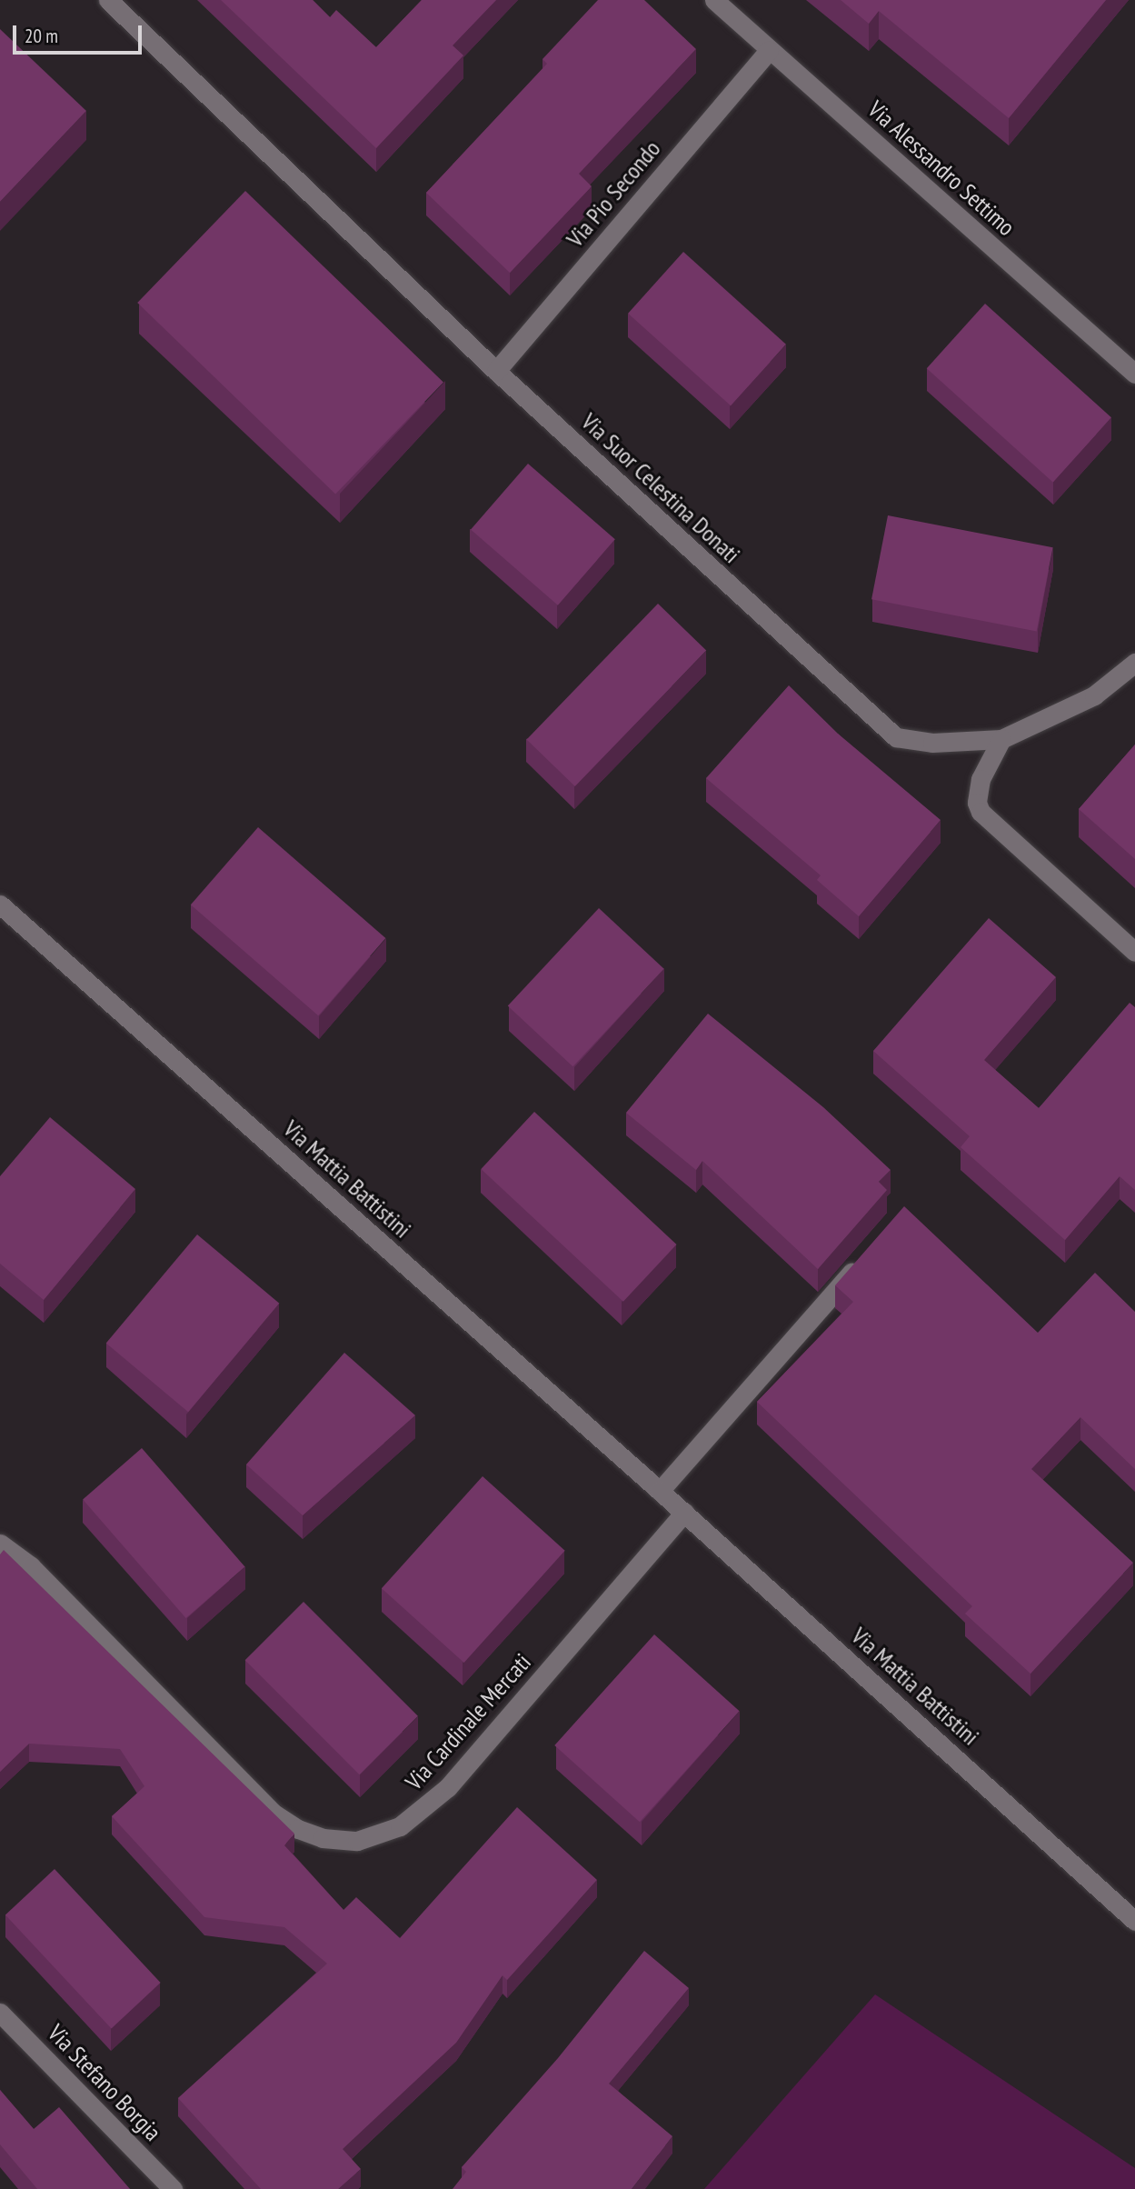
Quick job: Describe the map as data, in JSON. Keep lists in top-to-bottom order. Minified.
{"streets":{"street":["Via Alessandro Settimo","Via Pio Secondo","Via Suor Celestina Donati","Via Mattia Battistini","Via Cardinale Mercati","Via Stefano Borgia"]},"crossings":[["Via Alessandro Settimo","Via Pio Secondo"],["Via Pio Secondo","Via Suor Celestina Donati"],["Via Mattia Battistini","Via Cardinale Mercati"]],"scale_bar":"20 m"}
